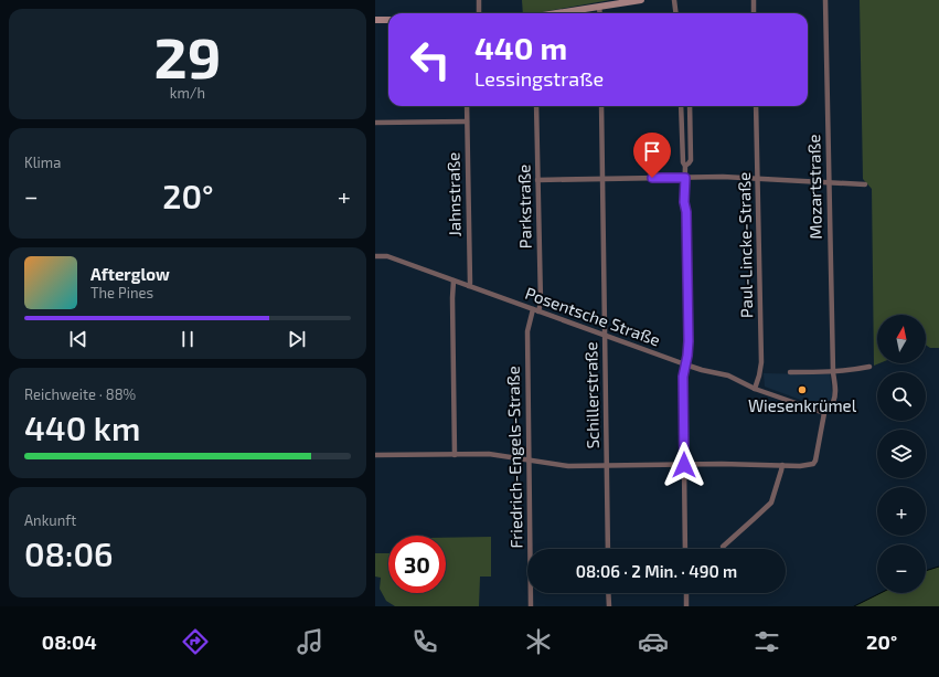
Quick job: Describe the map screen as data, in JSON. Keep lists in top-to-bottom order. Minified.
{"streets":{"street":["Mozartstraße","Jahnstraße","Parkstraße","Paul-Lincke-Straße","Posentsche Straße","Schillerstraße","Friedrich-Engels-Straße"]},"crossings":[["Mozartstraße","Posentsche Straße"],["Jahnstraße","Posentsche Straße"],["Parkstraße","Posentsche Straße"],["Parkstraße","Friedrich-Engels-Straße"],["Paul-Lincke-Straße","Posentsche Straße"],["Posentsche Straße","Schillerstraße"],["Posentsche Straße","Friedrich-Engels-Straße"]],"places":["Wiesenkrümel"],"north":"top","page":{"tile":[["29","km/h"],"Klima",["Reichweite · 88%","440 km"],["Ankunft","08:06"]],"turn":["440 m","Lessingstraße"],"heat":["−","20°","+"],"song":["Afterglow","The Pines"],"map_buttons":["+","−"],"limit":"30","trip":"08:06 · 2 Min. · 490 m","tabs":["08:04","20°"]}}
